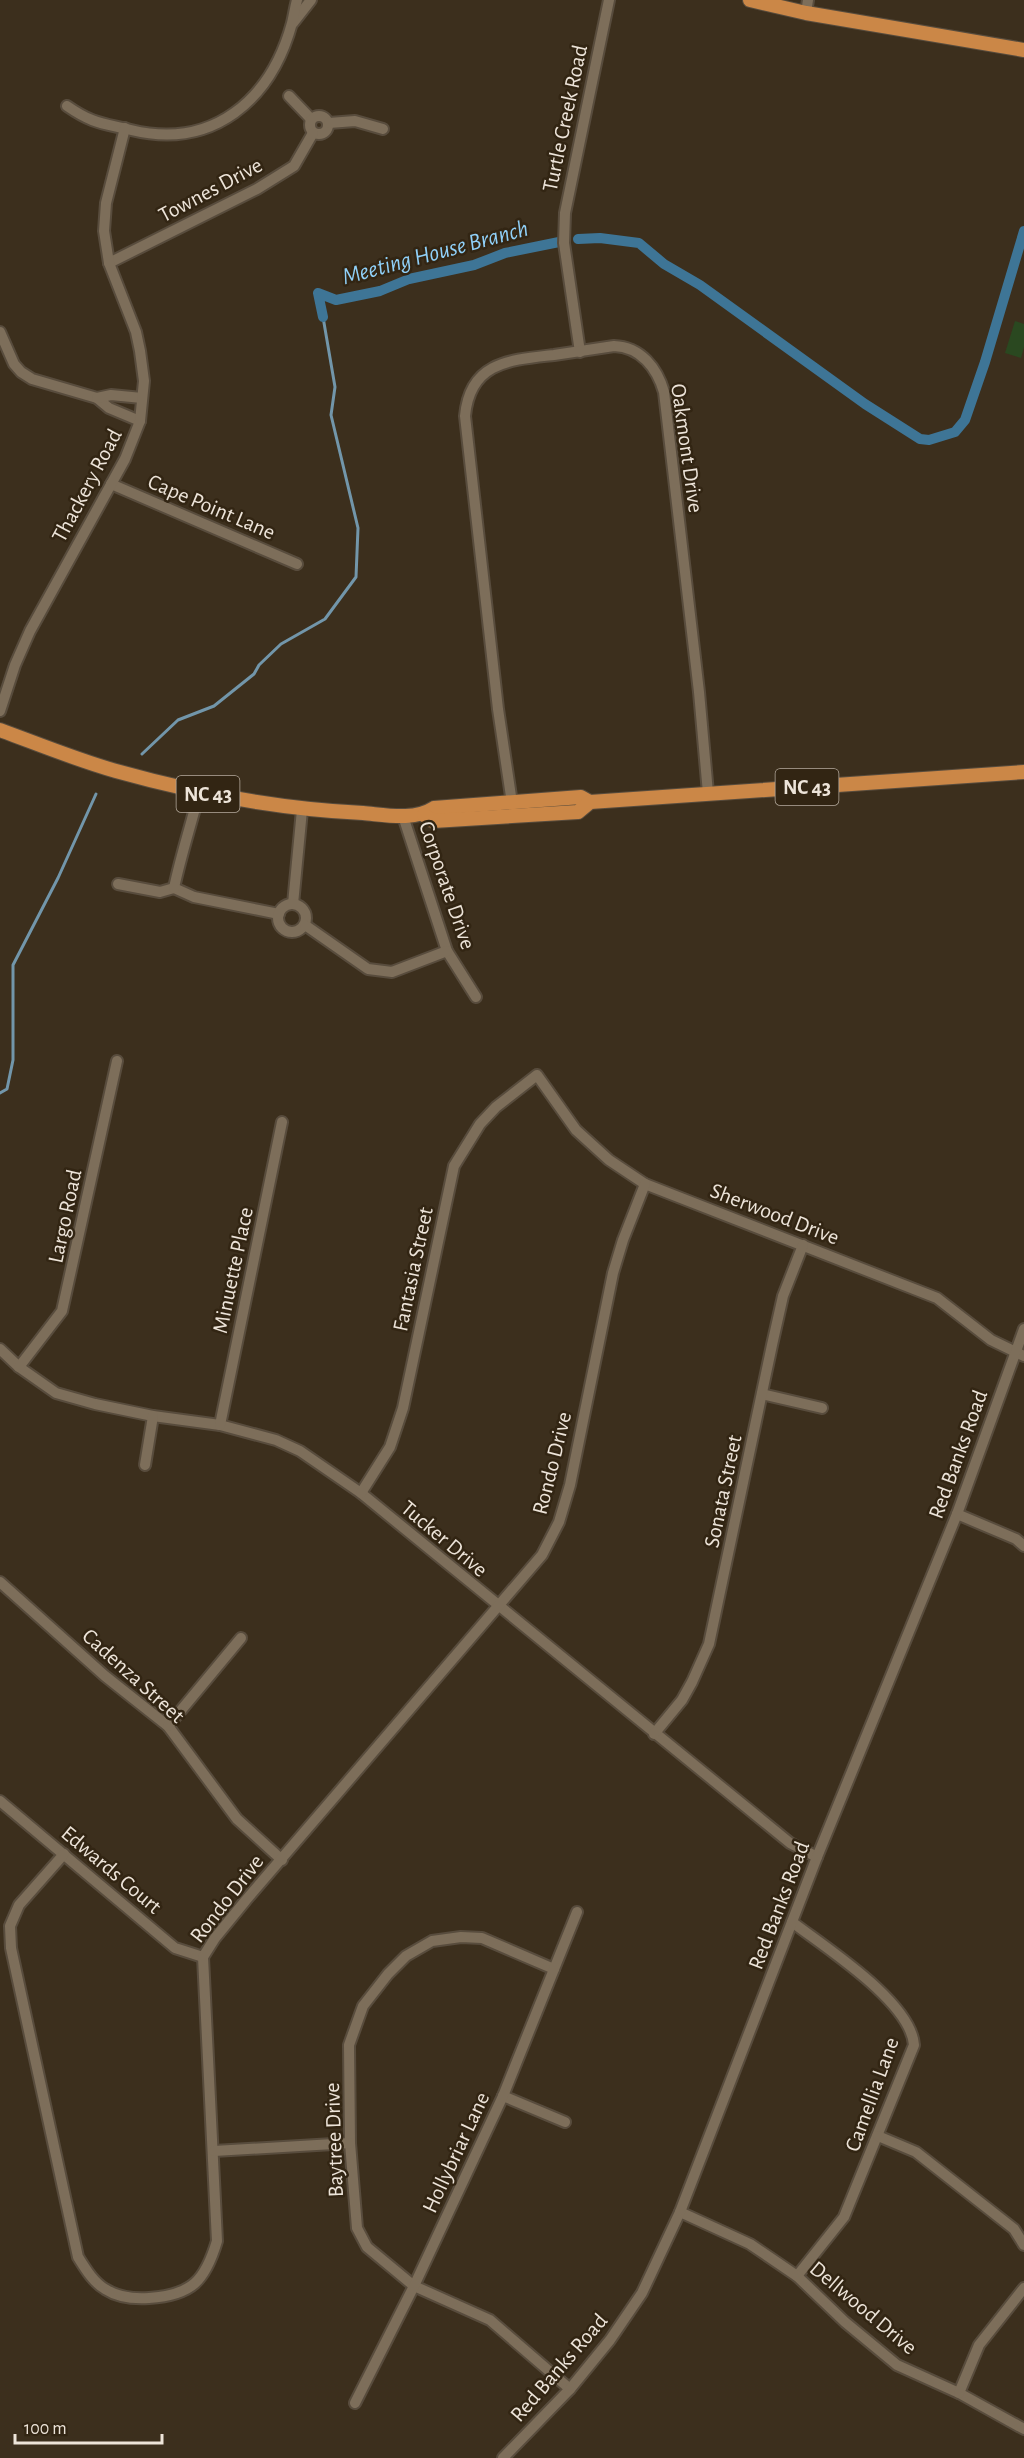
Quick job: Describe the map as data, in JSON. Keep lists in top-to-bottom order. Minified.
{"streets":{"main road":["NC 43"],"street":["Turtle Creek Road","Townes Drive","Oakmont Drive","Thackery Road","Cape Point Lane","Corporate Drive","Sherwood Drive","Largo Road","Fantasia Street","Minuette Place","Red Banks Road","Rondo Drive","Sonata Street","Tucker Drive","Cadenza Street","Edwards Court","Camellia Lane","Baytree Drive","Hollybriar Lane","Dellwood Drive"]},"crossings":[["Turtle Creek Road","Oakmont Drive"],["Townes Drive","Thackery Road"],["Oakmont Drive","NC 43"],["Thackery Road","Cape Point Lane"],["NC 43","Corporate Drive"],["Sherwood Drive","Fantasia Street"],["Sherwood Drive","Red Banks Road"],["Sherwood Drive","Rondo Drive"],["Sherwood Drive","Sonata Street"],["Largo Road","Tucker Drive"],["Fantasia Street","Tucker Drive"],["Minuette Place","Tucker Drive"],["Red Banks Road","Tucker Drive"],["Red Banks Road","Camellia Lane"],["Red Banks Road","Baytree Drive"],["Red Banks Road","Dellwood Drive"],["Rondo Drive","Tucker Drive"],["Rondo Drive","Cadenza Street"],["Rondo Drive","Edwards Court"],["Sonata Street","Tucker Drive"],["Camellia Lane","Dellwood Drive"],["Baytree Drive","Hollybriar Lane"]],"water":["Meeting House Branch"],"scale_bar":"100 m"}
